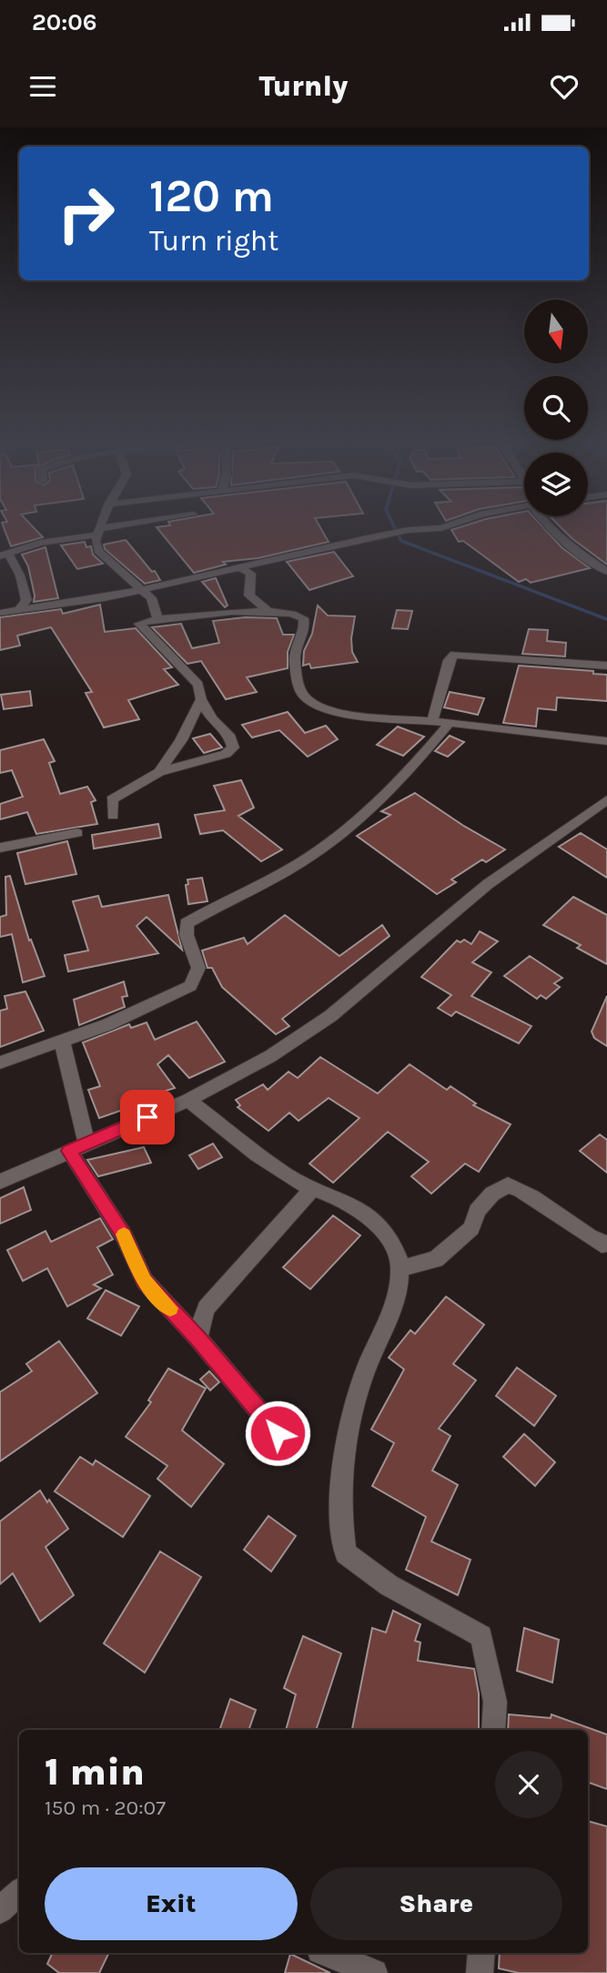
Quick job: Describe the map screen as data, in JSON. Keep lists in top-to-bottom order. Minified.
{"north":"bottom","page":{"status":"20:06","header":"Turnly","turn":["120 m","Turn right"],"heading":["1 min","150 m · 20:07"],"buttons":["Exit","Share"]}}
